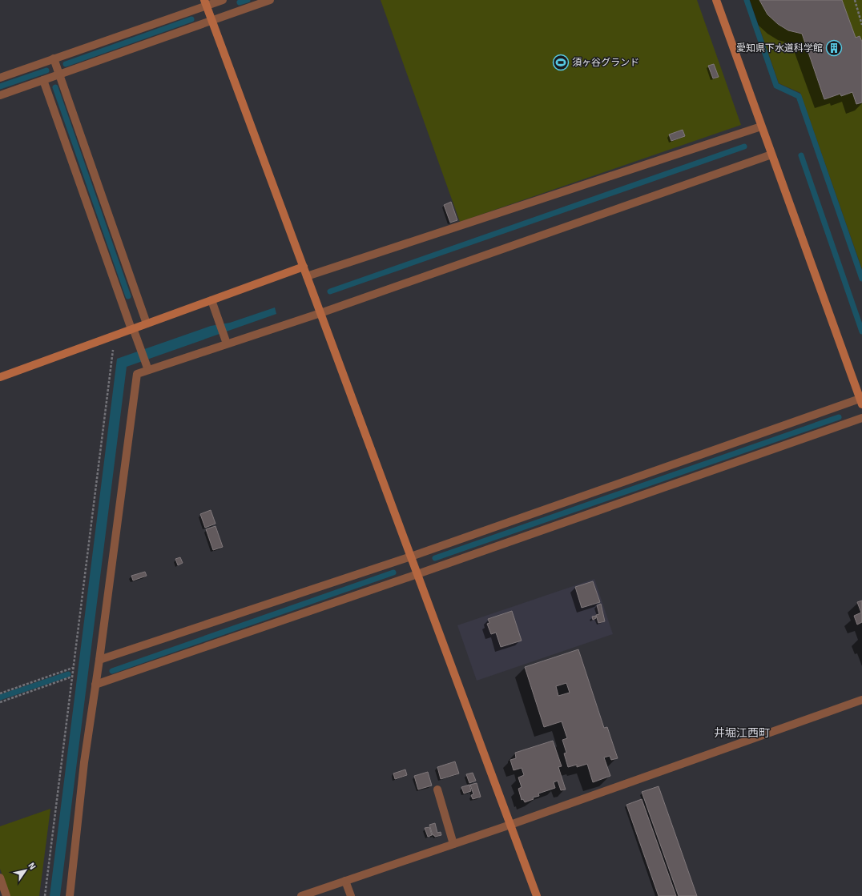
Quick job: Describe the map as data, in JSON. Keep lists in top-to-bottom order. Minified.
{"districts":["井堀江西町"],"places":{"building":["愛知県下水道科学館"],"sports":["須ヶ谷グランド"]},"north":"top right"}
